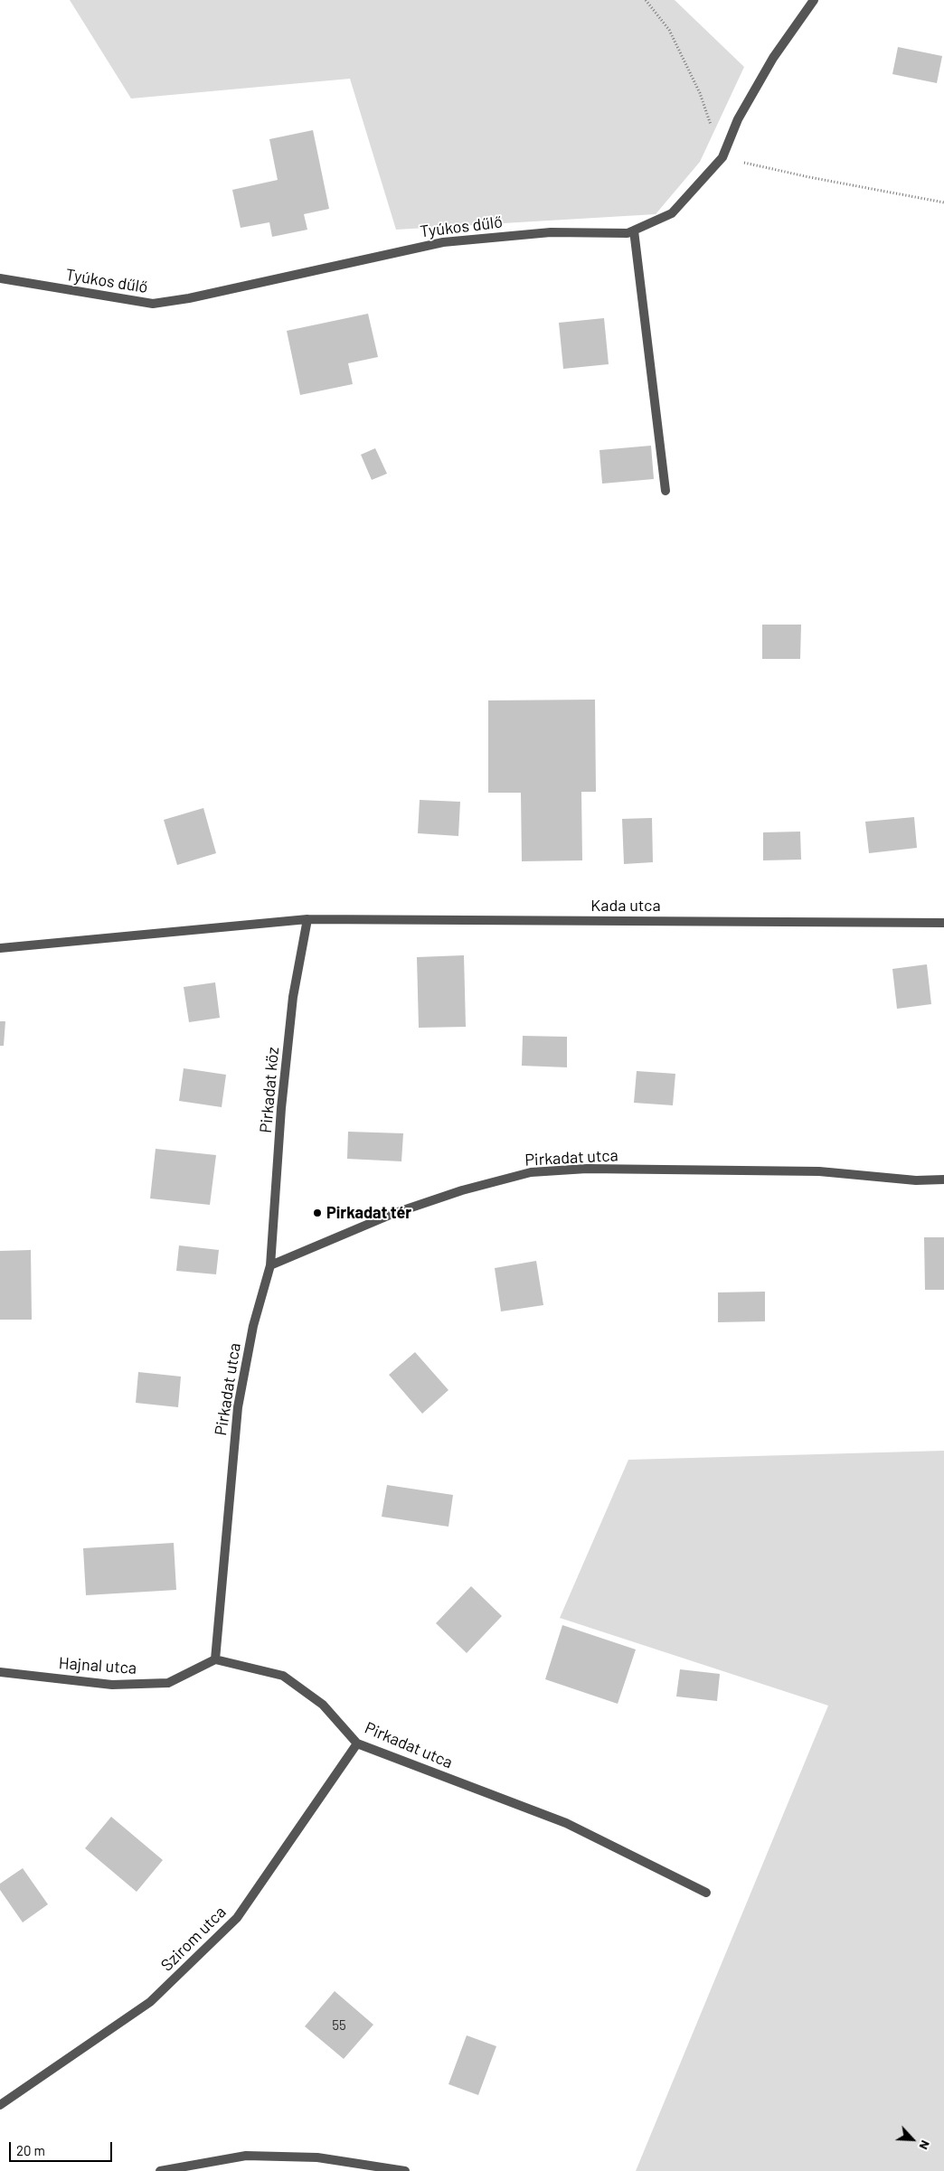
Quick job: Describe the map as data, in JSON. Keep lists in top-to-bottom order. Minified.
{"streets":{"street":["Tyúkos dűlő","Kada utca","Pirkadat köz","Pirkadat utca","Hajnal utca","Szirom utca"]},"crossings":[["Kada utca","Pirkadat köz"],["Pirkadat köz","Pirkadat utca"],["Pirkadat utca","Hajnal utca"],["Pirkadat utca","Szirom utca"]],"places":["Pirkadat tér"],"house_numbers":["55"],"scale_bar":"20 m","north":"bottom right"}
